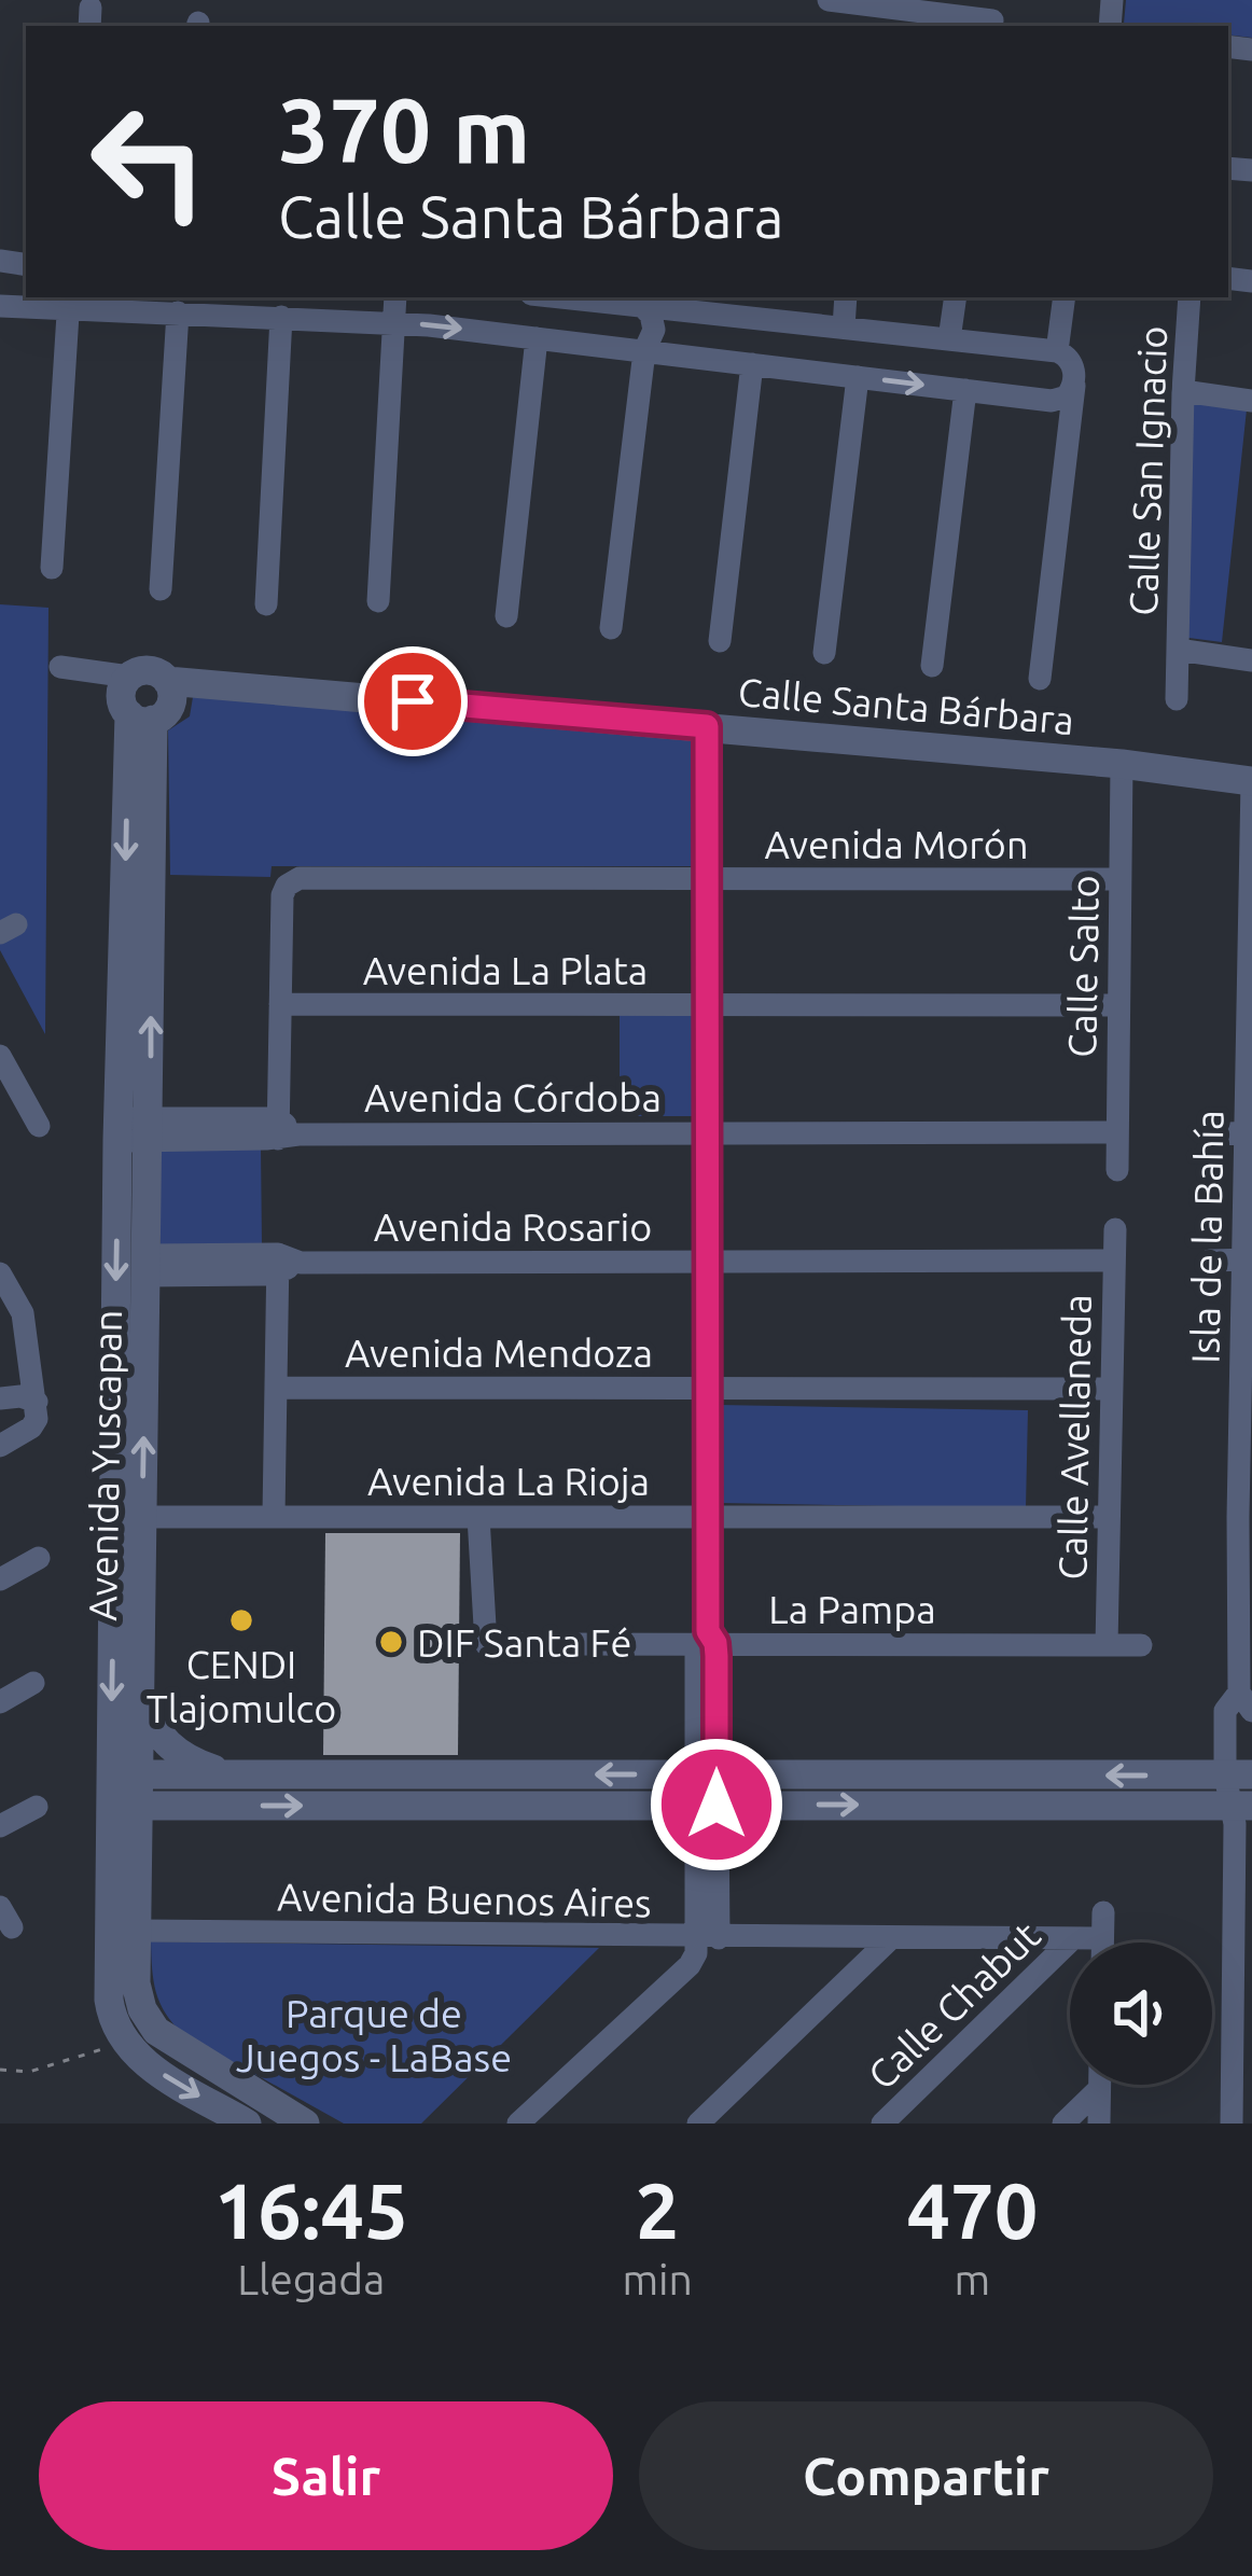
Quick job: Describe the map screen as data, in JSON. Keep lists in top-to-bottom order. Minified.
{"streets":{"street":["Calle San Ignacio","Calle Santa Bárbara","Avenida Morón","Calle Salto","Avenida La Plata","Avenida Córdoba","Avenida Rosario","Isla de la Bahía","Avenida Mendoza","Calle Avellaneda","Avenida Yuscapan","Avenida La Rioja","La Pampa","Avenida Buenos Aires","Calle Chabut"]},"crossings":[["Calle Santa Bárbara","Calle Salto"],["Calle Santa Bárbara","Isla de la Bahía"],["Calle Santa Bárbara","Avenida Yuscapan"],["Avenida Morón","Calle Salto"],["Avenida Morón","Avenida La Plata"],["Calle Salto","Avenida La Plata"],["Calle Salto","Avenida Córdoba"],["Avenida Córdoba","Avenida Yuscapan"],["Avenida Rosario","Calle Avellaneda"],["Avenida Rosario","Avenida Yuscapan"],["Avenida Mendoza","Calle Avellaneda"],["Calle Avellaneda","Avenida La Rioja"],["Calle Avellaneda","La Pampa"],["Avenida Yuscapan","Avenida La Rioja"],["Avenida Yuscapan","Avenida Buenos Aires"],["Avenida La Rioja","La Pampa"],["Avenida Buenos Aires","Calle Chabut"]],"parks":["Parque de Juegos - LaBase"],"places":["CENDI Tlajomulco","DIF Santa Fé"],"page":{"turn":["370 m","Calle Santa Bárbara"],"eta":["16:45","Llegada","2","min","470","m"],"buttons":["Salir","Compartir"]}}
